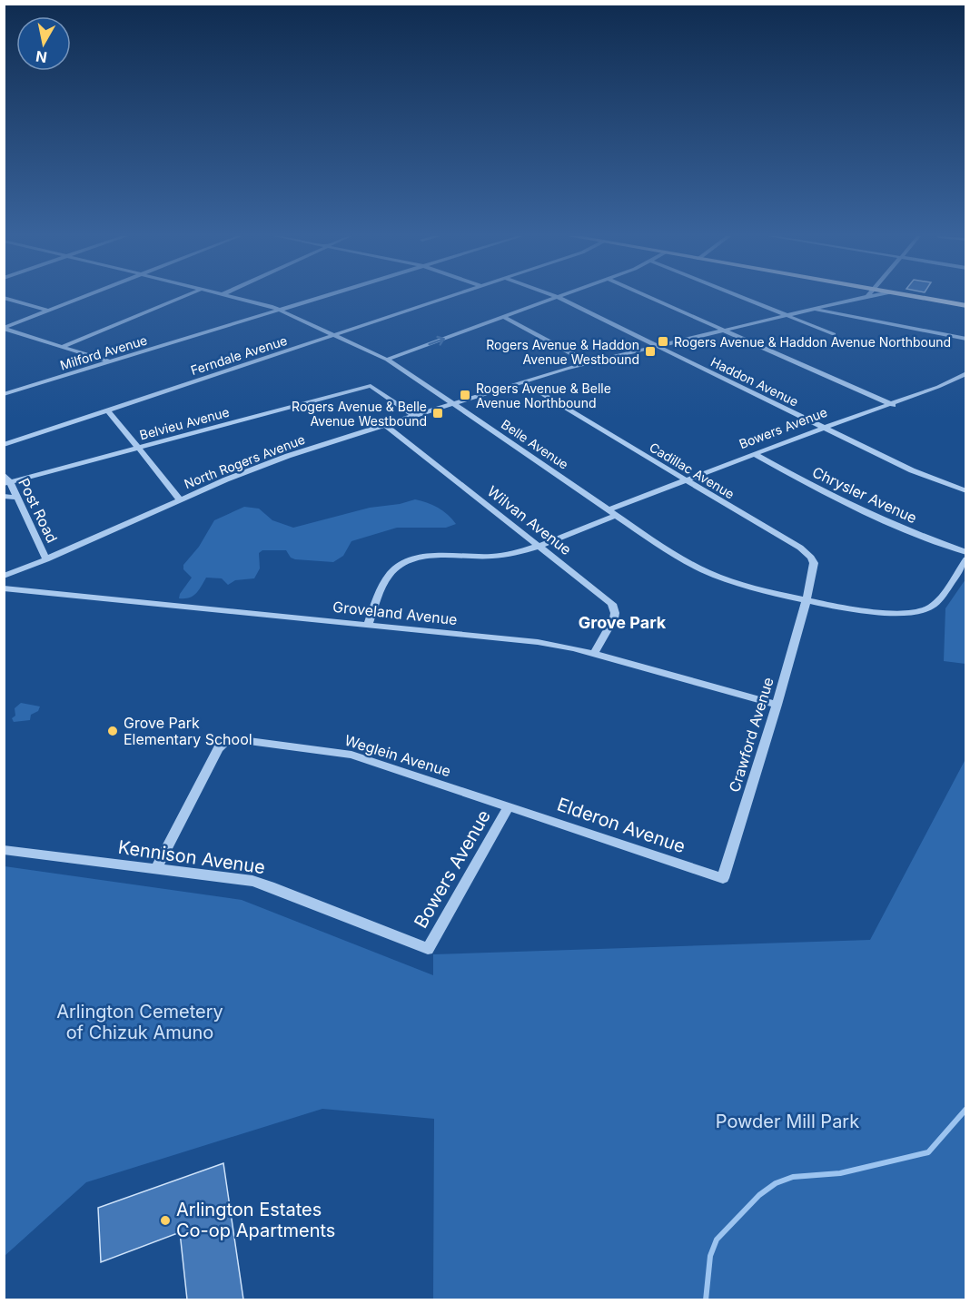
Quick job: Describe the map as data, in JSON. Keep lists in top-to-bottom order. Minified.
{"streets":{"street":["Milford Avenue","Ferndale Avenue","Haddon Avenue","Belvieu Avenue","Bowers Avenue","Belle Avenue","North Rogers Avenue","Cadillac Avenue","Chrysler Avenue","Post Road","Wilvan Avenue","Groveland Avenue","Crawford Avenue","Weglein Avenue","Elderon Avenue","Kennison Avenue"]},"crossings":[["Milford Avenue","Belle Avenue"],["Ferndale Avenue","Belle Avenue"],["Haddon Avenue","Bowers Avenue"],["Haddon Avenue","North Rogers Avenue"],["Belvieu Avenue","North Rogers Avenue"],["Belvieu Avenue","Post Road"],["Bowers Avenue","Belle Avenue"],["Bowers Avenue","Cadillac Avenue"],["Bowers Avenue","Chrysler Avenue"],["Bowers Avenue","Wilvan Avenue"],["Bowers Avenue","Groveland Avenue"],["Bowers Avenue","Weglein Avenue"],["Bowers Avenue","Elderon Avenue"],["Bowers Avenue","Kennison Avenue"],["Belle Avenue","North Rogers Avenue"],["Belle Avenue","Cadillac Avenue"],["Belle Avenue","Crawford Avenue"],["North Rogers Avenue","Cadillac Avenue"],["North Rogers Avenue","Post Road"],["North Rogers Avenue","Wilvan Avenue"],["Cadillac Avenue","Crawford Avenue"],["Wilvan Avenue","Groveland Avenue"],["Groveland Avenue","Crawford Avenue"],["Crawford Avenue","Elderon Avenue"],["Weglein Avenue","Elderon Avenue"],["Weglein Avenue","Kennison Avenue"]],"districts":["Grove Park"],"parks":["Arlington Cemetery of Chizuk Amuno","Powder Mill Park"],"places":{"transit":["Rogers Avenue & Haddon Avenue Northbound","Rogers Avenue & Haddon Avenue Westbound","Rogers Avenue & Belle Avenue Northbound","Rogers Avenue & Belle Avenue Westbound"],"other":["Grove Park Elementary School","Arlington Estates Co-op Apartments"]},"north":"bottom"}
